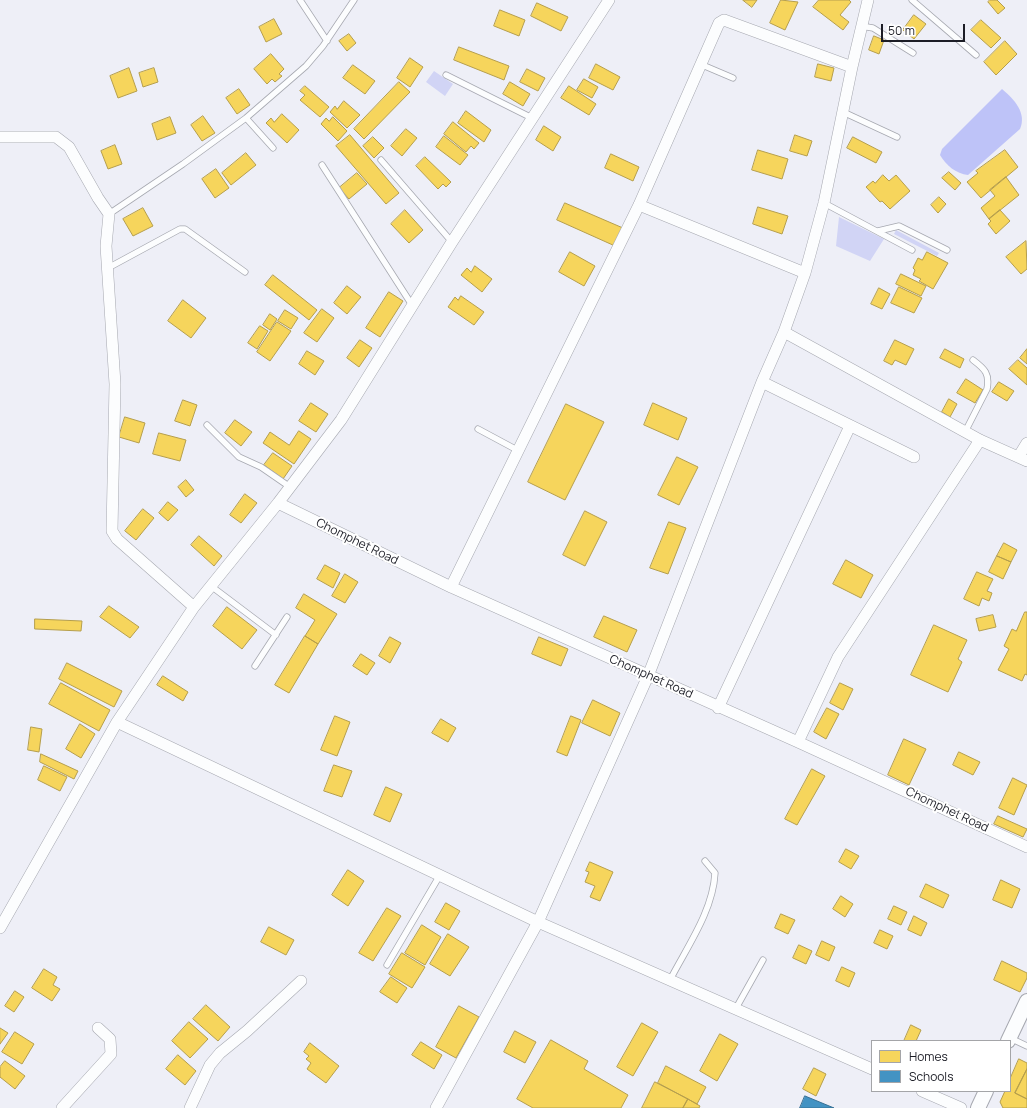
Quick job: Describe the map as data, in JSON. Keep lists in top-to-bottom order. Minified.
{"streets":{"street":["Chomphet Road"]},"legend":["Homes","Schools"],"scale_bar":"50 m"}
